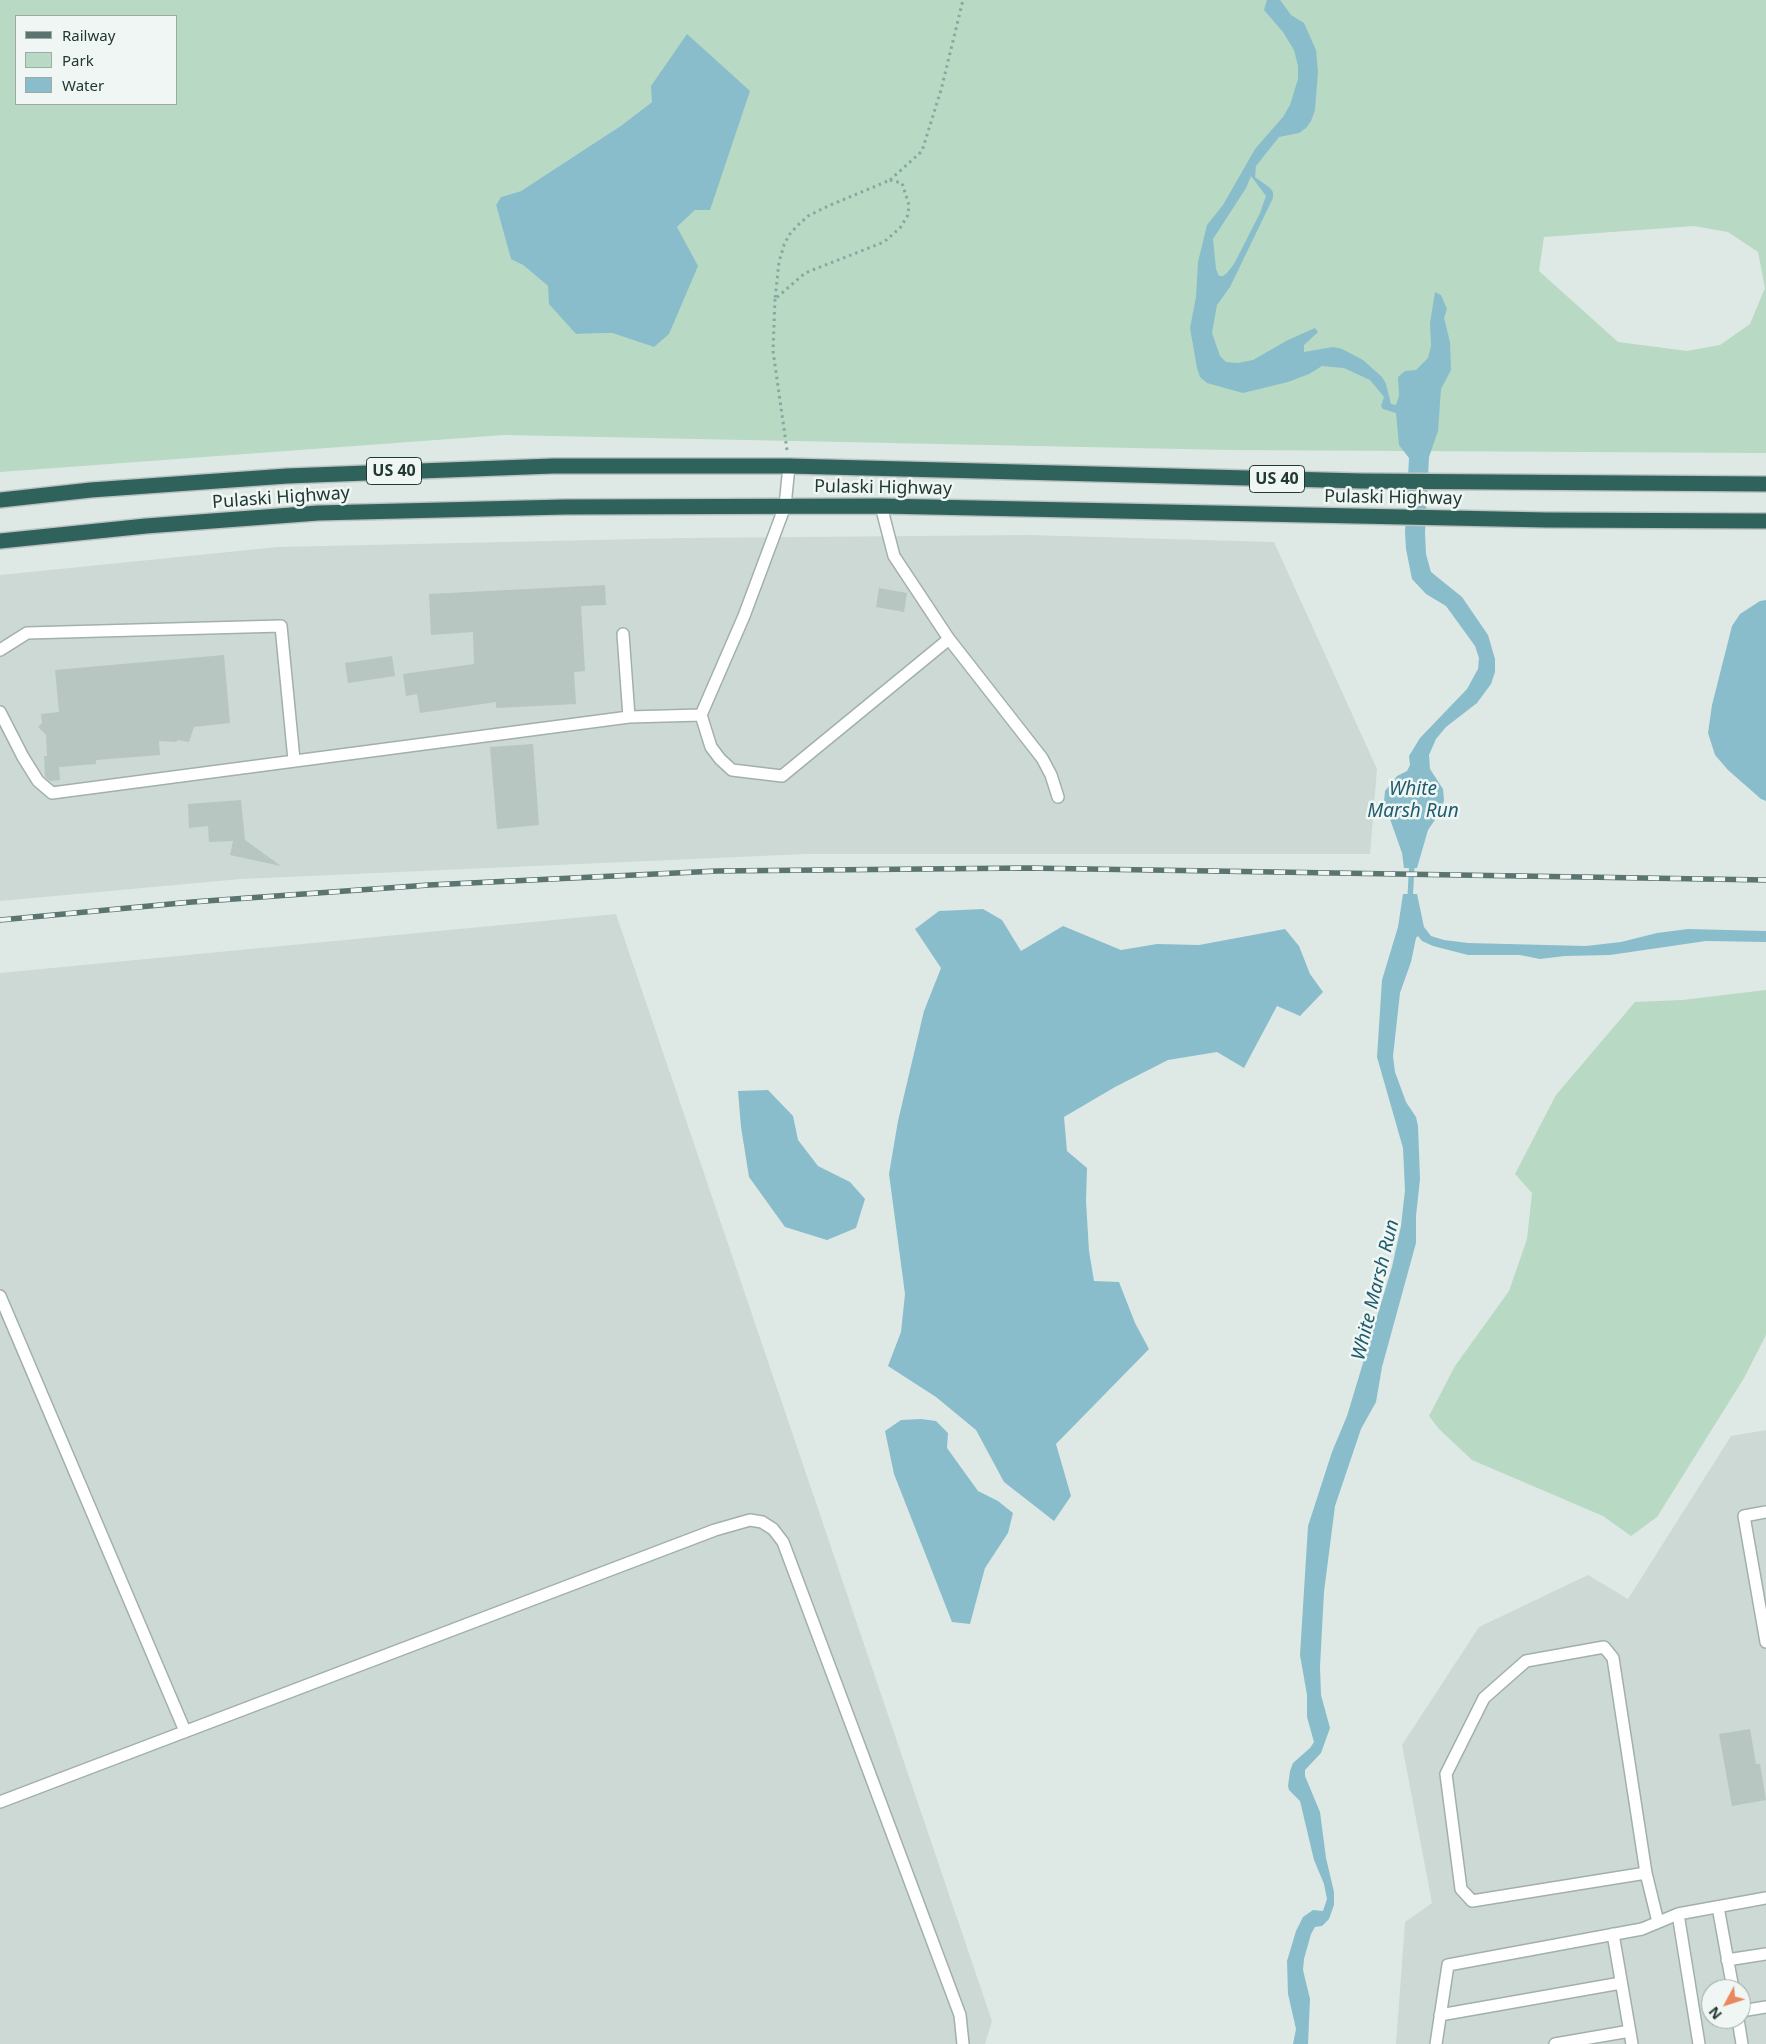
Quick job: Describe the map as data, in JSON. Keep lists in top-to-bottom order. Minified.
{"streets":{"highway":["US 40","Pulaski Highway"]},"water":["White Marsh Run"],"legend":["Railway","Park","Water"],"north":"bottom left"}
